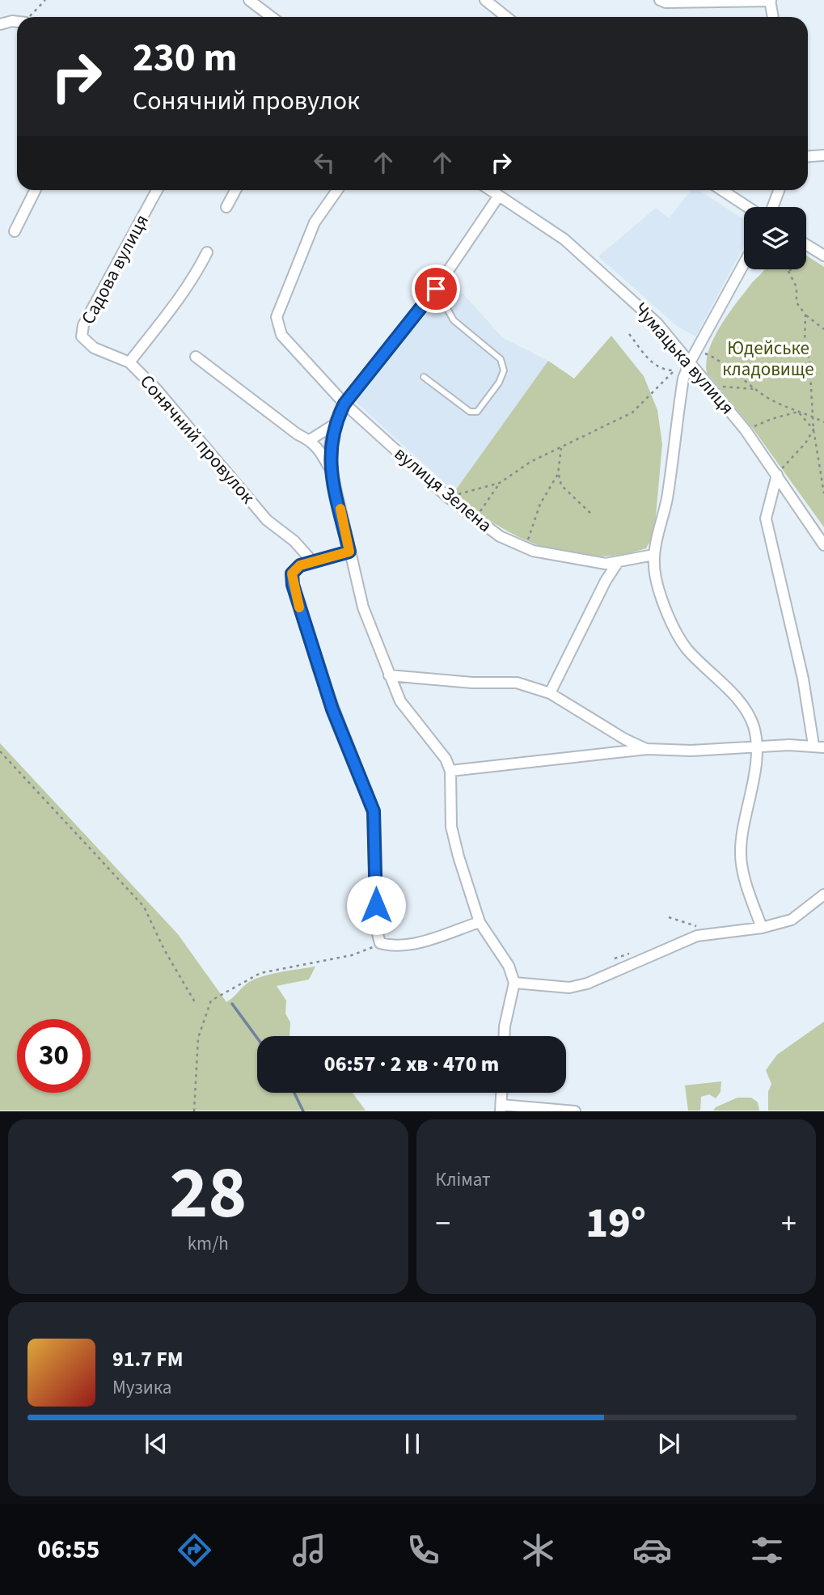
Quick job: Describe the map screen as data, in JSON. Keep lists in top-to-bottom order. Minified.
{"streets":{"street":["Садова вулиця","Чумацька вулиця","Сонячний провулок","вулиця Зелена"]},"crossings":[["Садова вулиця","Сонячний провулок"]],"parks":["Юдейське кладовище"],"page":{"turn":["230 m","Сонячний провулок"],"limit":"30","trip":"06:57 · 2 хв · 470 m","tile":[["28","km/h"],"Клімат"],"heat":["−","19°","+"],"song":["91.7 FM","Музика"],"tabs":"06:55"}}
